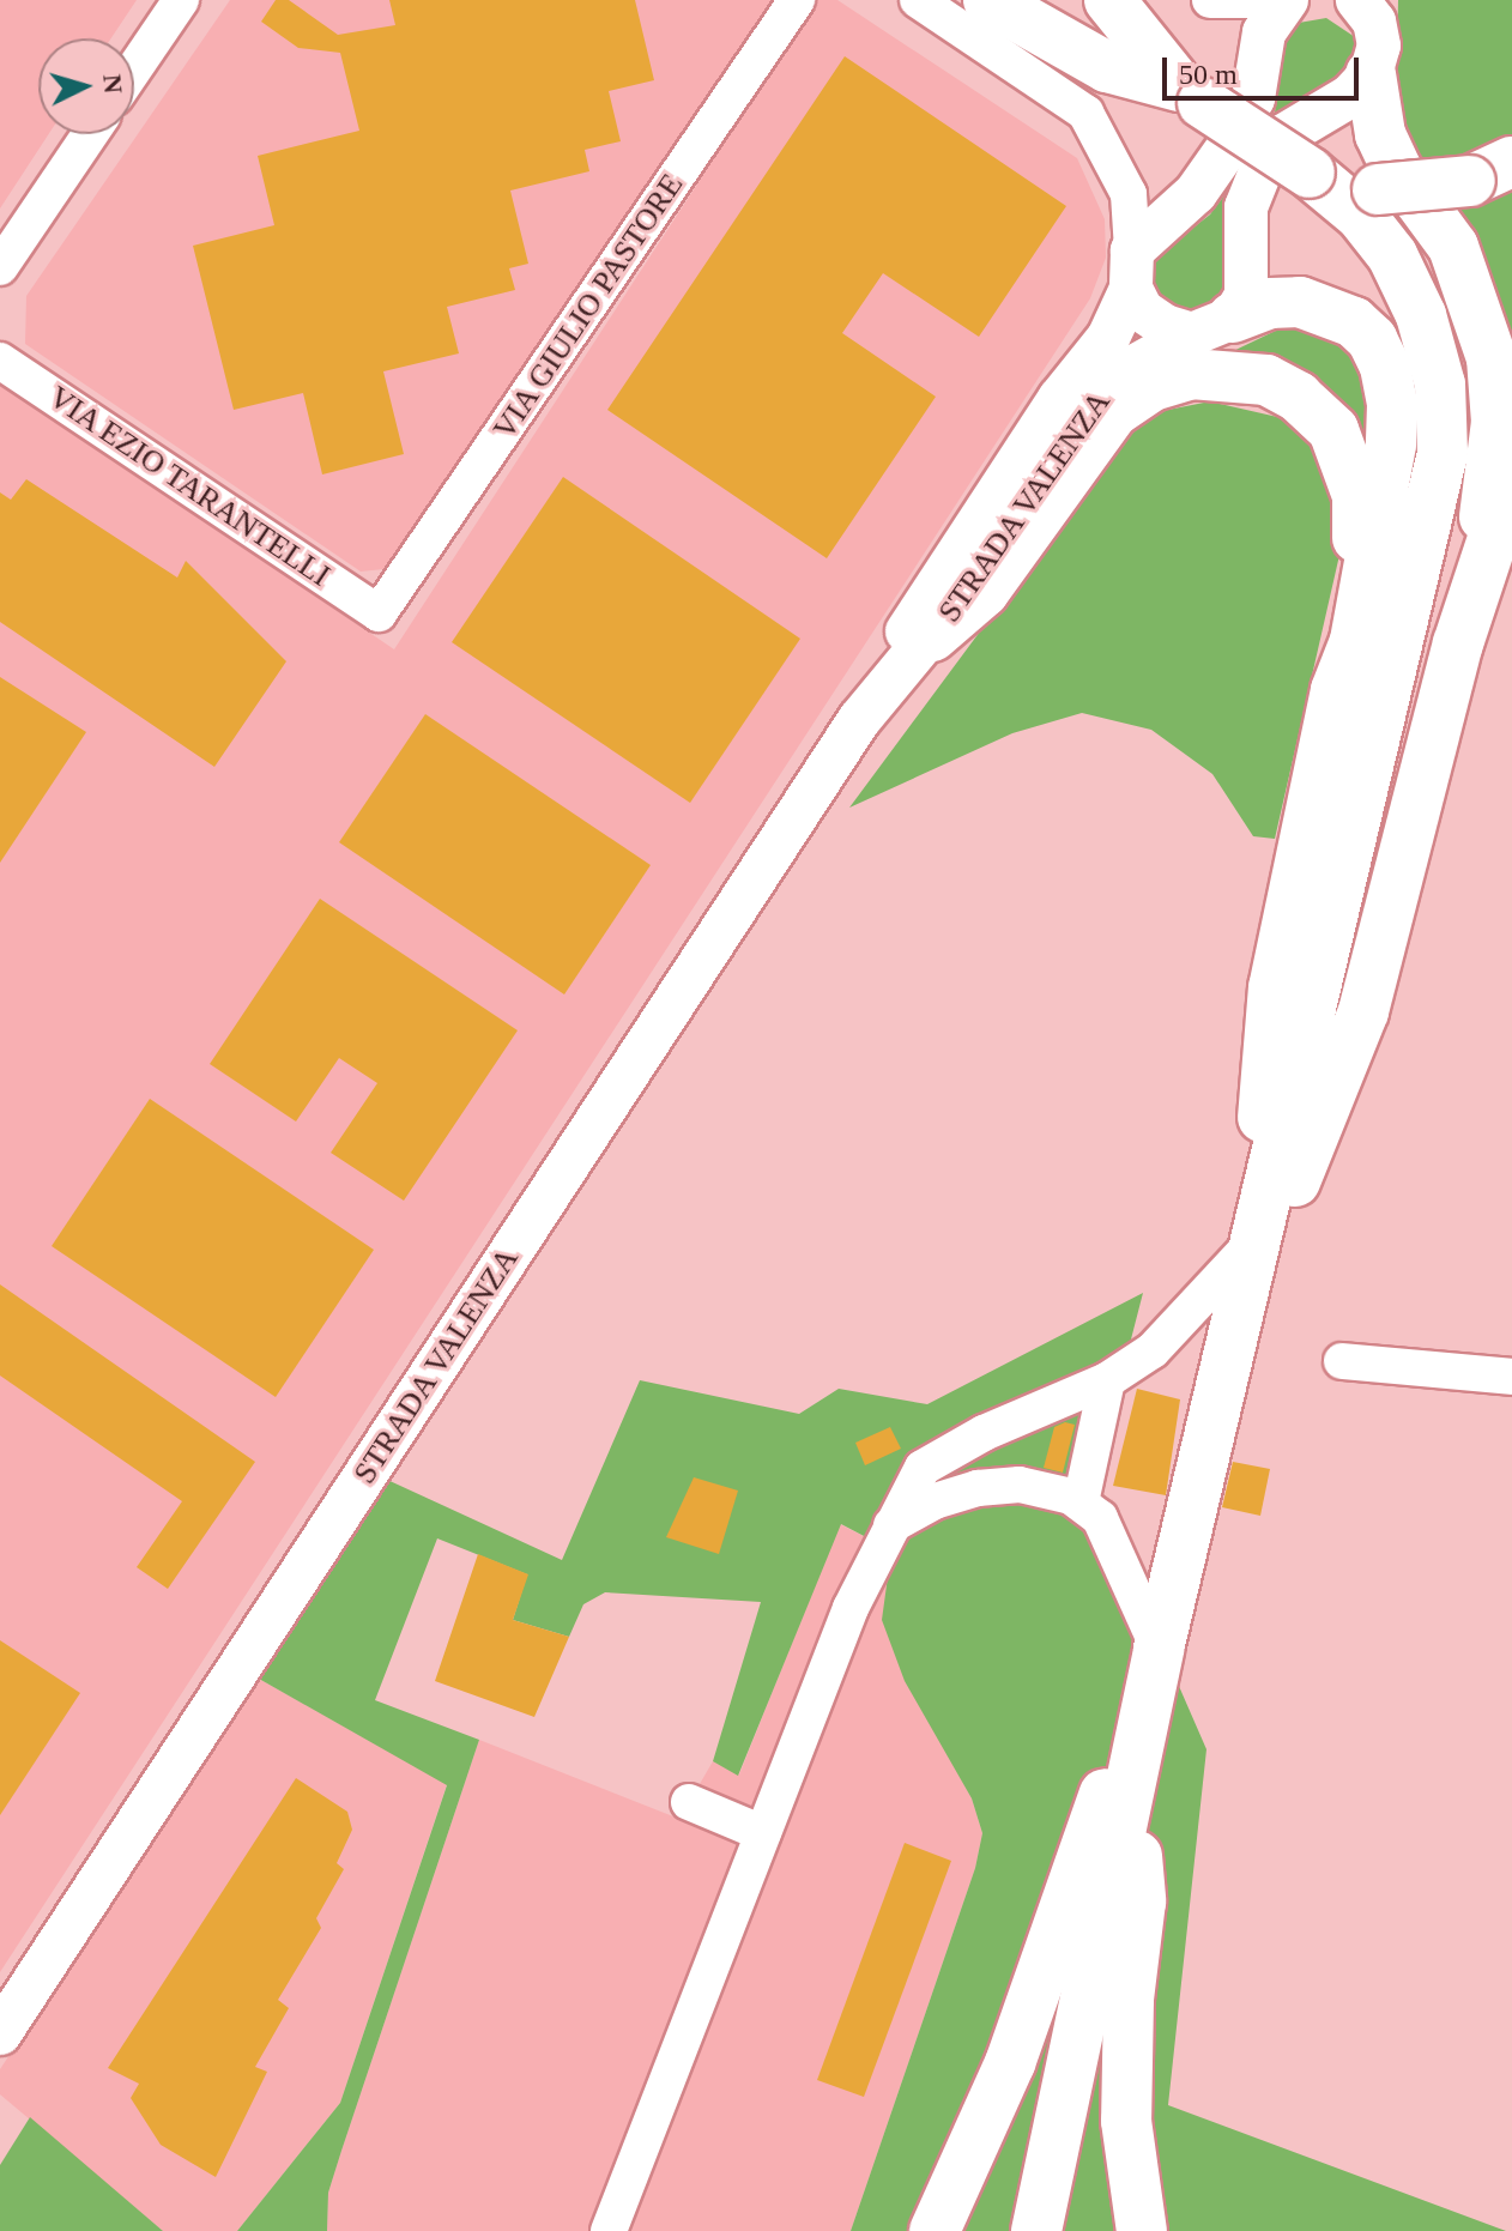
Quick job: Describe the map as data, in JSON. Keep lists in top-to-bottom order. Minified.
{"streets":{"main road":["STRADA VALENZA"],"street":["VIA GIULIO PASTORE","VIA EZIO TARANTELLI"]},"crossings":[["VIA GIULIO PASTORE","VIA EZIO TARANTELLI"]],"scale_bar":"50 m","north":"right"}
